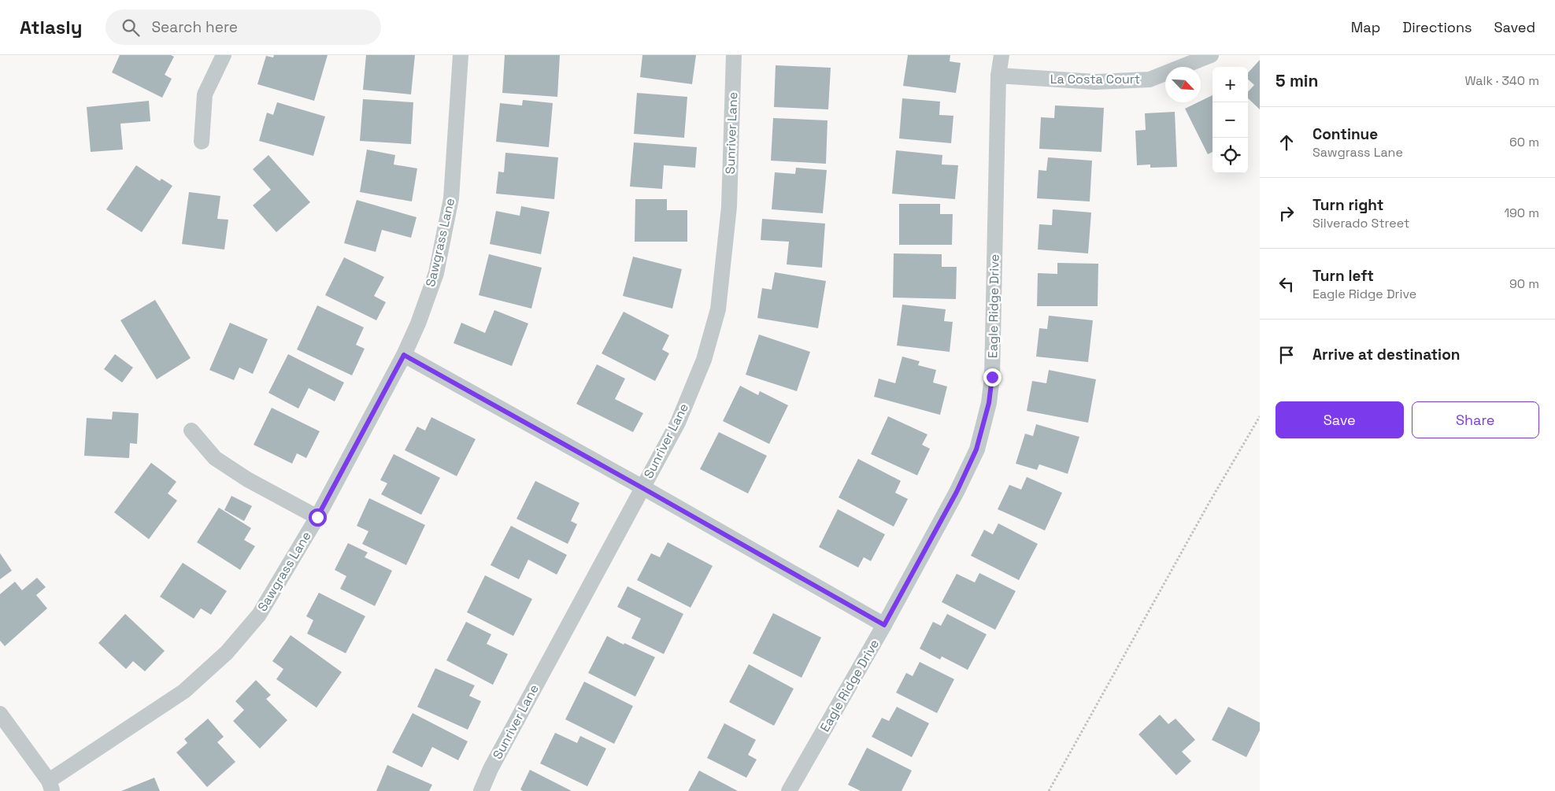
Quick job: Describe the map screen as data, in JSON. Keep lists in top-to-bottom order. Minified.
{"streets":{"street":["La Costa Court","Sunriver Lane","Sawgrass Lane","Eagle Ridge Drive"]},"crossings":[["La Costa Court","Eagle Ridge Drive"]],"north":"bottom right","page":{"header":"Atlasly","search":"Search here","nav":["Map","Directions","Saved"],"heading":["5 min","Walk · 340 m"],"map_buttons":["+","−"],"list":[["Continue","Sawgrass Lane","60 m"],["Turn right","Silverado Street","190 m"],["Turn left","Eagle Ridge Drive","90 m"],"Arrive at destination"],"buttons":["Save","Share"]}}
